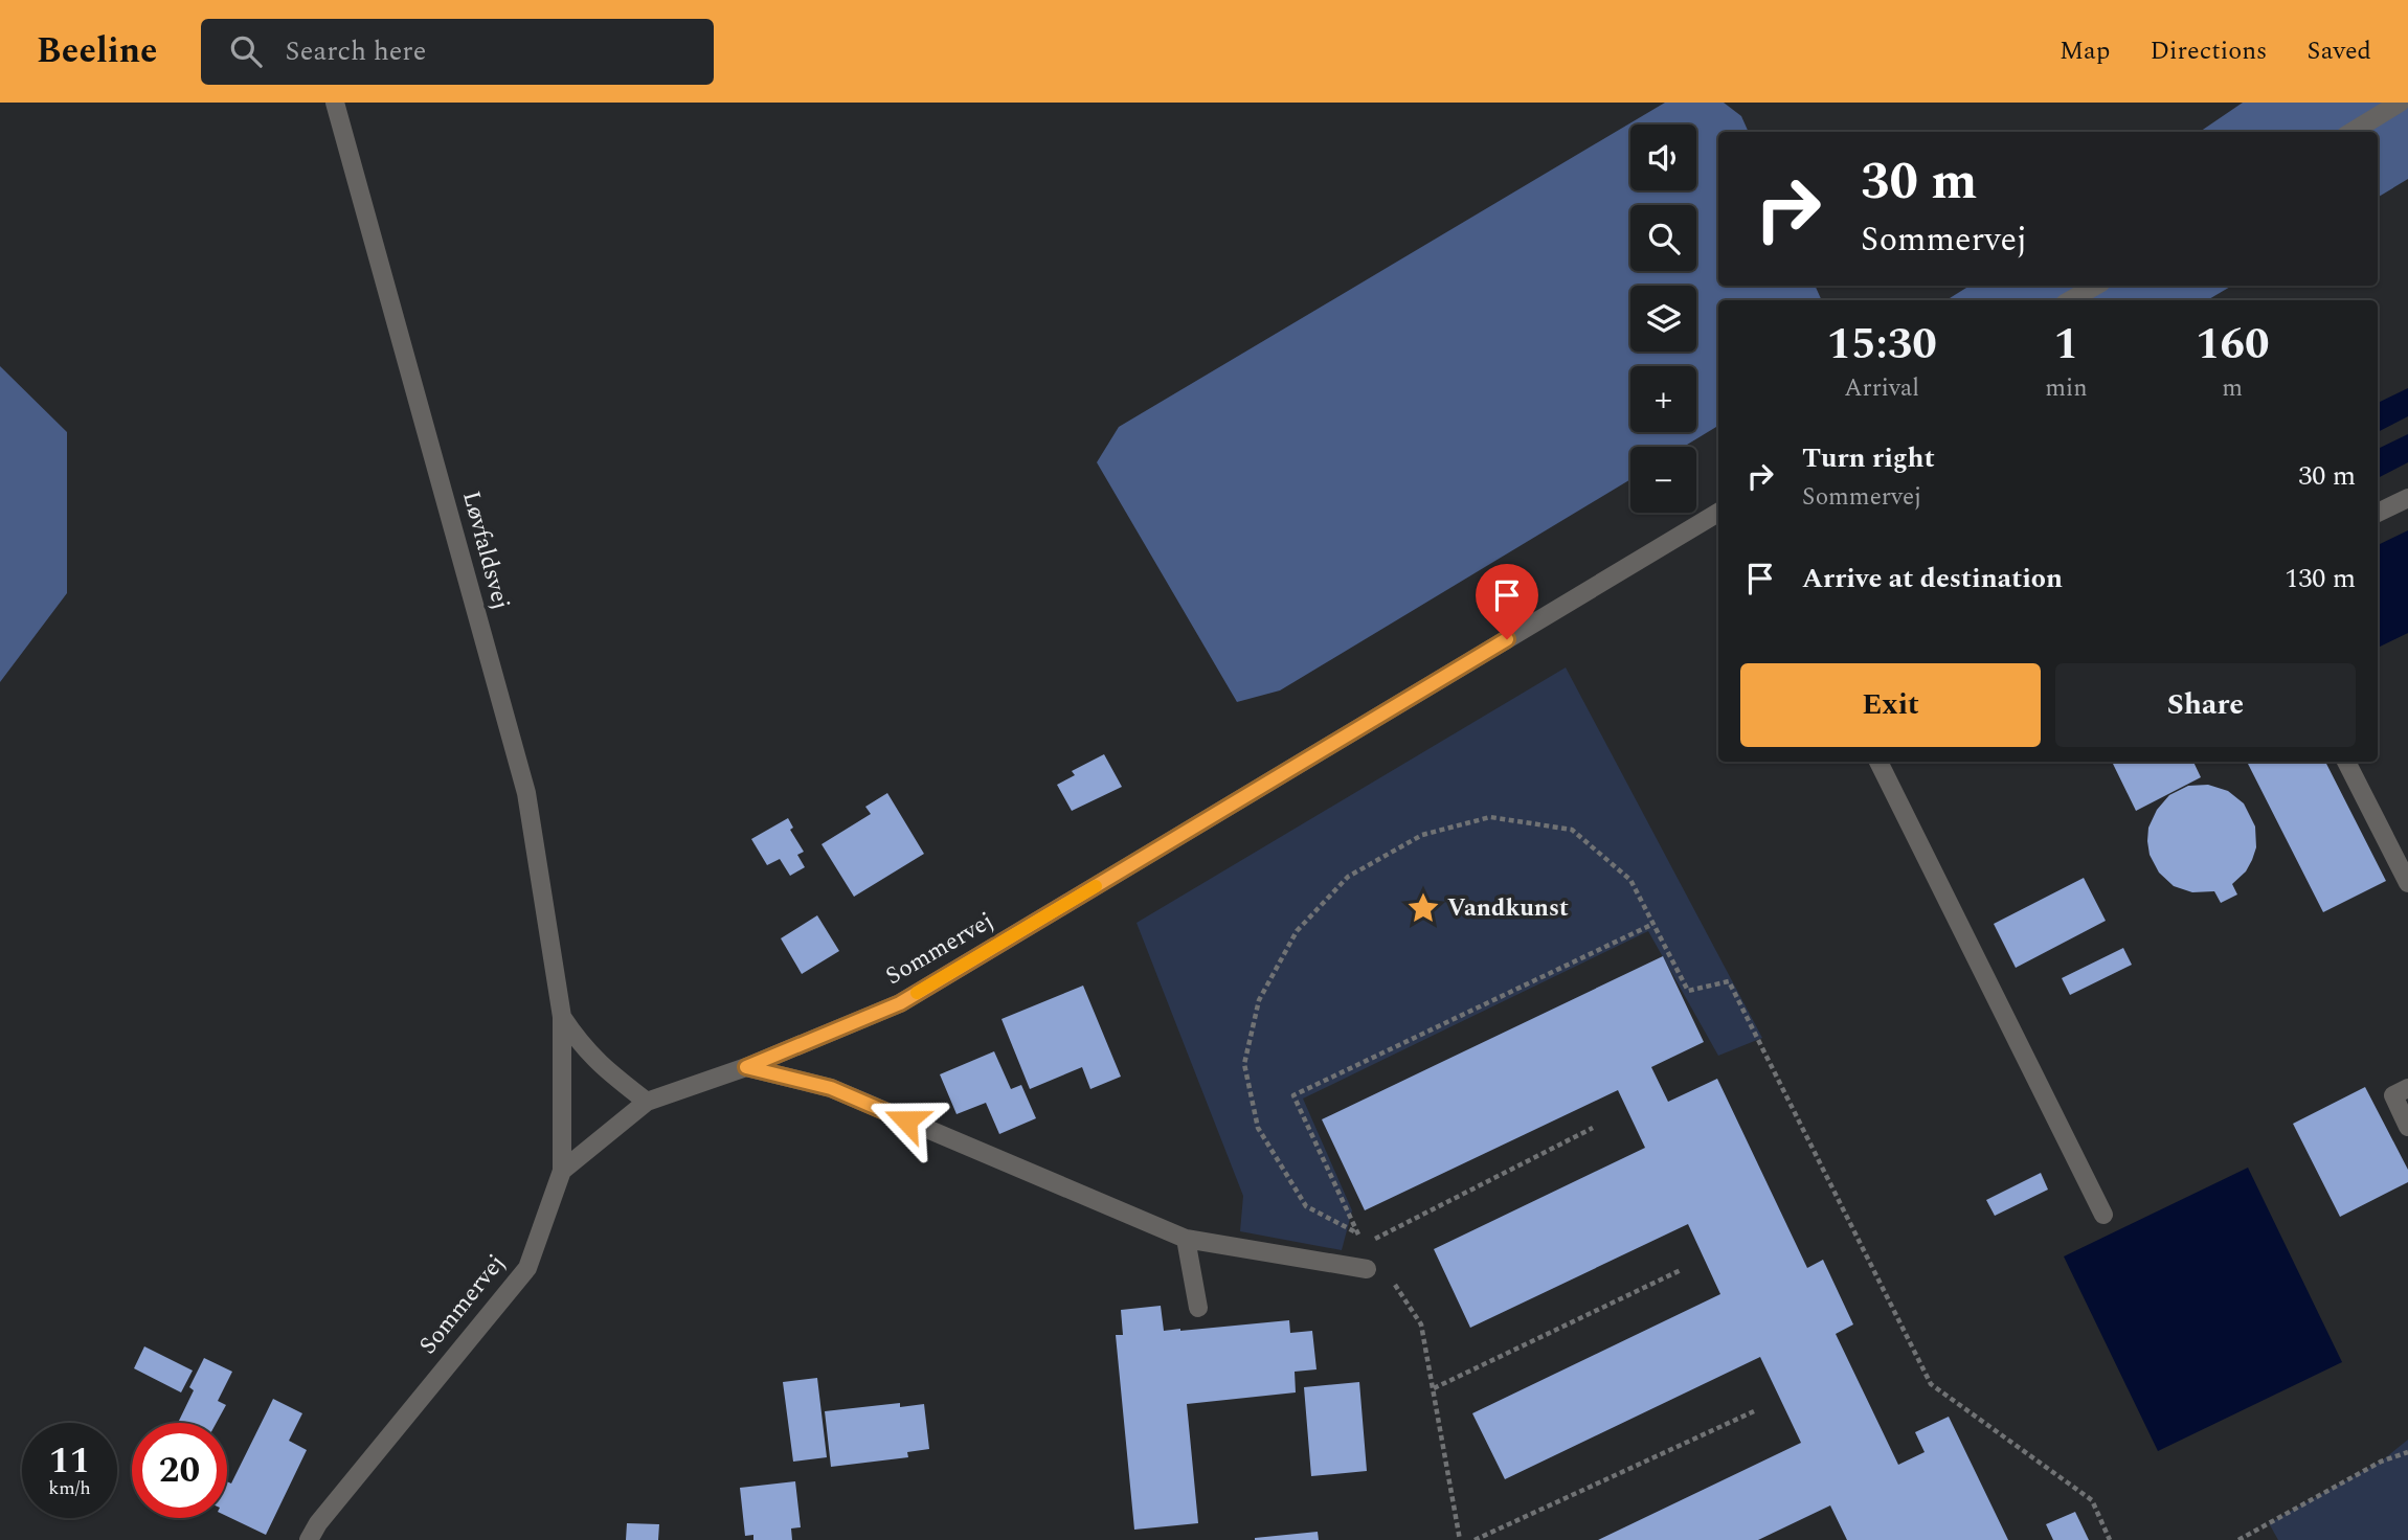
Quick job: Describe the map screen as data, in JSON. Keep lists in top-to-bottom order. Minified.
{"streets":{"street":["Løvfaldsvej","Sommervej"]},"crossings":[["Løvfaldsvej","Sommervej"]],"places":{"place":["Vandkunst"]},"page":{"header":"Beeline","search":"Search here","nav":["Map","Directions","Saved"],"map_buttons":["+","−"],"turn":["30 m","Sommervej"],"eta":["15:30","Arrival","1","min","160","m"],"list":[{"name":"Turn right","note":"Sommervej","value":"30 m"},{"name":"Arrive at destination","value":"130 m"}],"buttons":["Exit","Share"],"speed":"11 km/h","limit":"20"}}
